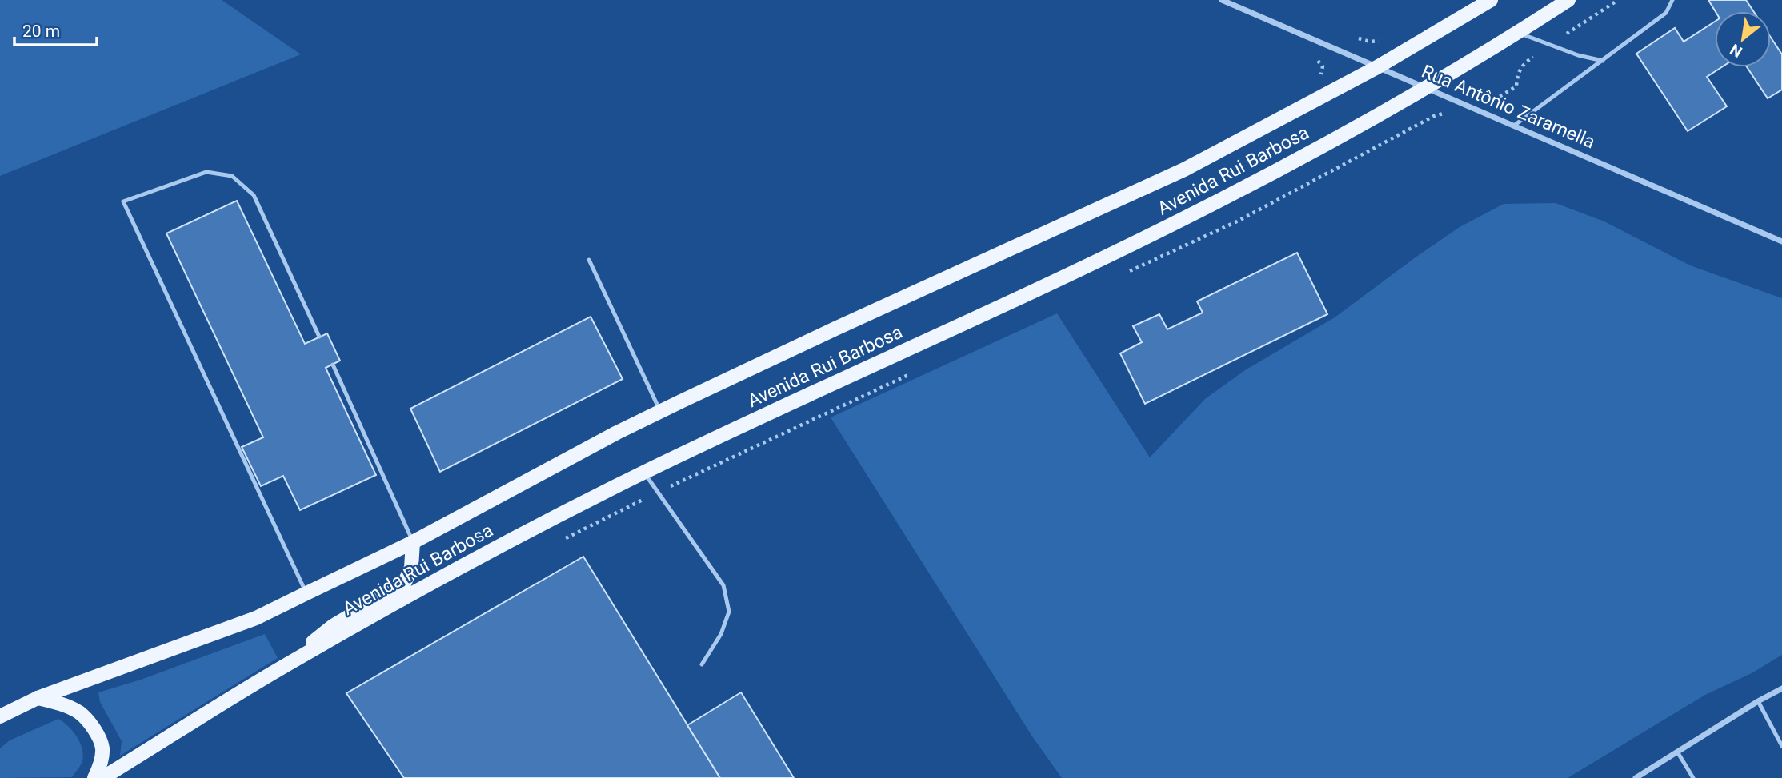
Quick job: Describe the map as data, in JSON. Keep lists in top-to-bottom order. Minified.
{"streets":{"main road":["Avenida Rui Barbosa"],"street":["Rua Antônio Zaramella"]},"crossings":[["Rua Antônio Zaramella","Avenida Rui Barbosa"]],"scale_bar":"20 m","north":"bottom left"}
